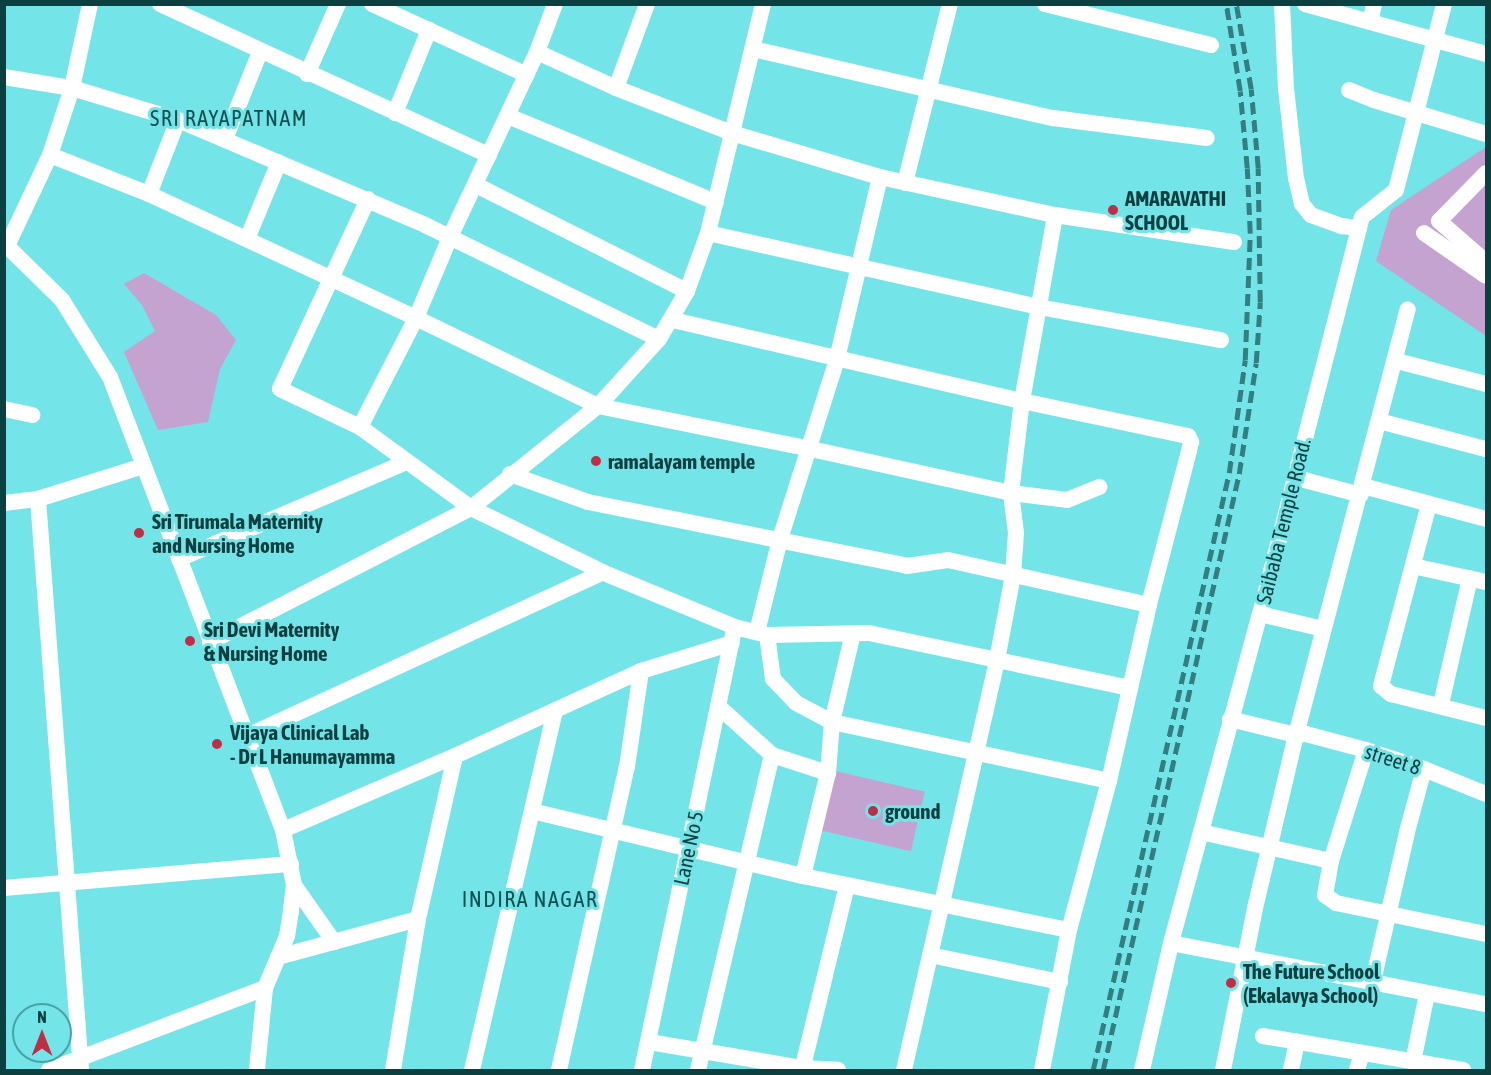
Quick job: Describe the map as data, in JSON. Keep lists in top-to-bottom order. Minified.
{"streets":{"street":["Saibaba Temple Road.","street 8","Lane No 5"]},"crossings":[["Saibaba Temple Road.","street 8"]],"districts":["SRI RAYAPATNAM","INDIRA NAGAR"],"places":["AMARAVATHI SCHOOL","ramalayam temple","Sri Tirumala Maternity and Nursing Home","Sri Devi Maternity & Nursing Home","Vijaya Clinical Lab - Dr L Hanumayamma","ground","The Future School (Ekalavya School)"],"north":"top"}
